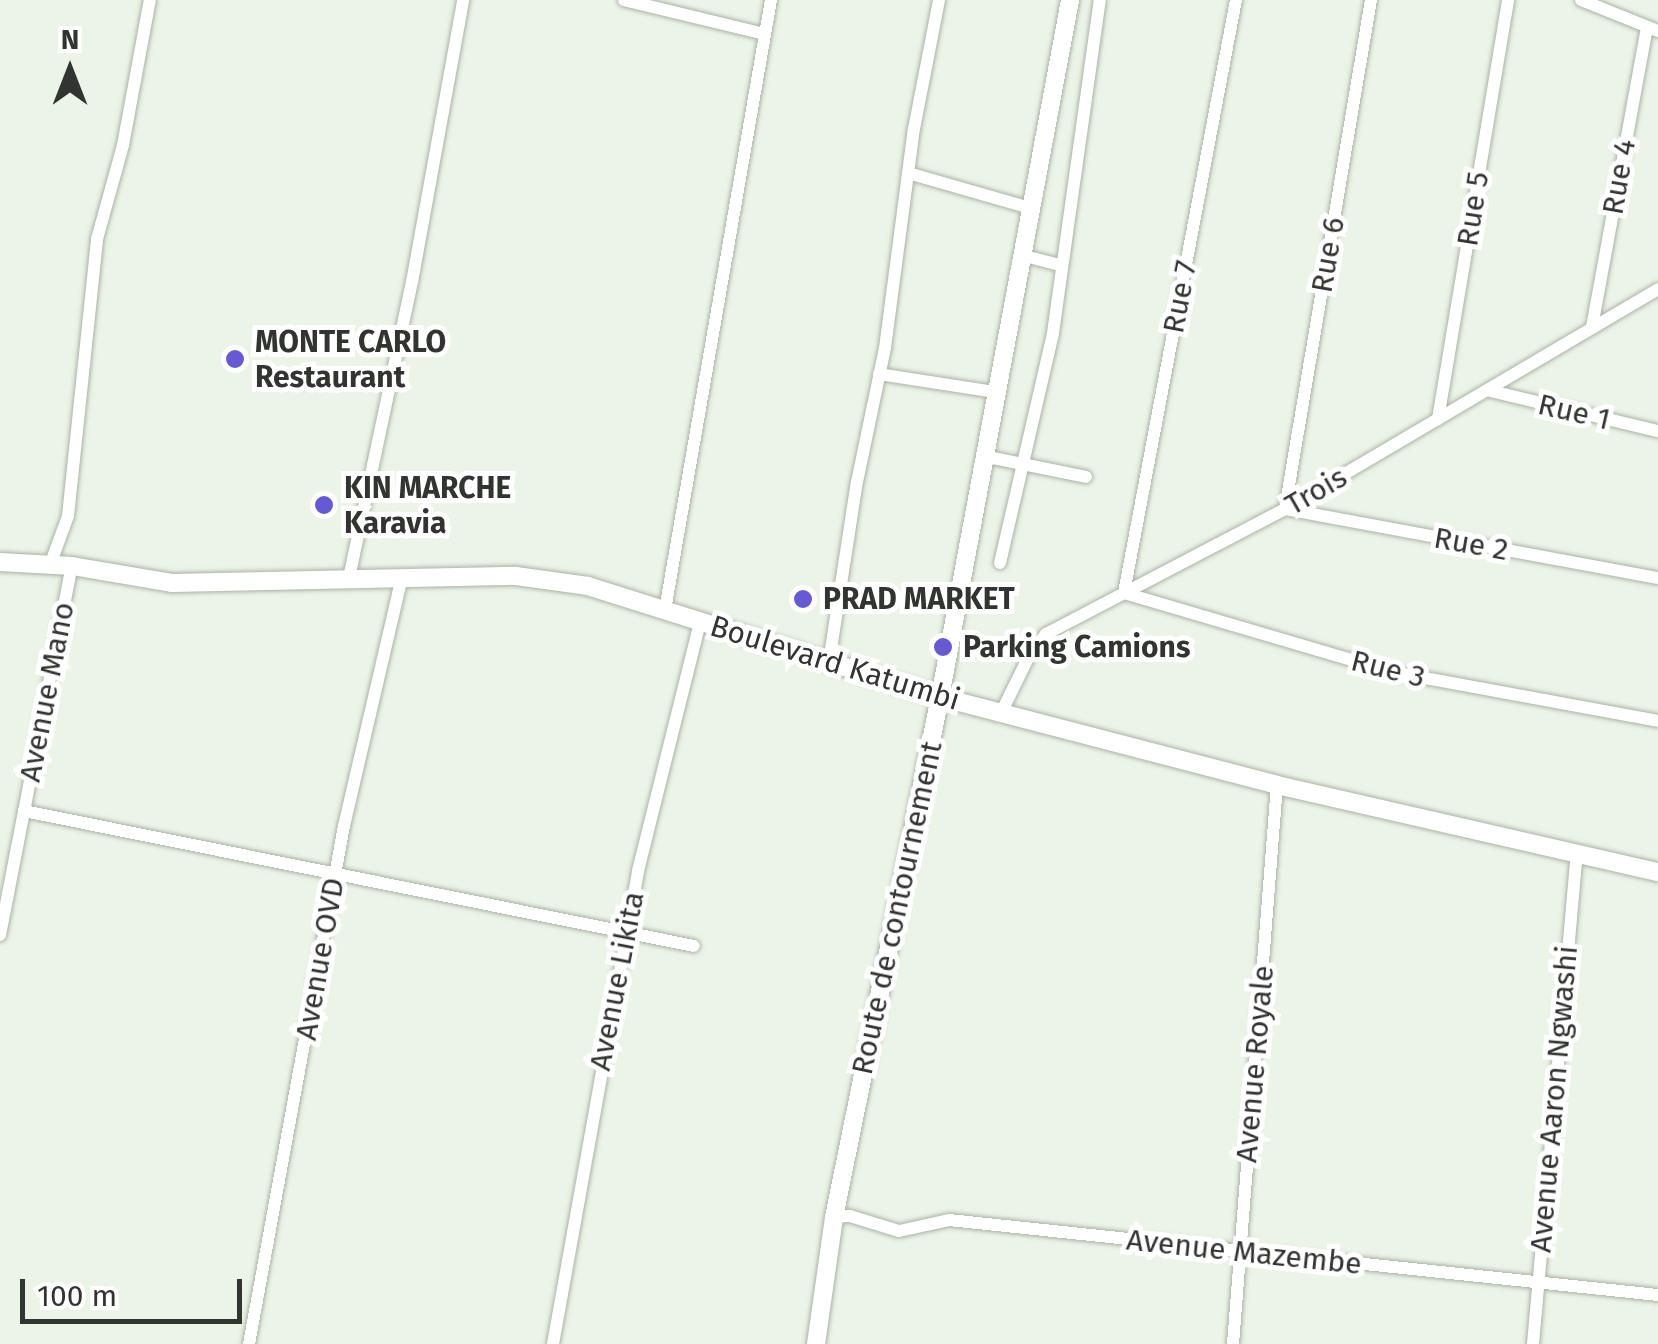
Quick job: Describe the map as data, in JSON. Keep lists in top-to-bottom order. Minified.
{"streets":{"street":["Rue 4","Rue 5","Rue 6","Rue 7","Rue 1","Trois","Rue 2","Boulevard Katumbi","Rue 3","Avenue Mano","Route de contournement","Avenue OVD","Avenue Likita","Avenue Royale","Avenue Aaron Ngwashi","Avenue Mazembe"]},"crossings":[["Rue 4","Trois"],["Rue 5","Trois"],["Rue 6","Trois"],["Rue 6","Rue 2"],["Rue 7","Trois"],["Rue 7","Rue 3"],["Rue 1","Trois"],["Trois","Rue 2"],["Trois","Boulevard Katumbi"],["Trois","Rue 3"],["Boulevard Katumbi","Avenue Mano"],["Boulevard Katumbi","Route de contournement"],["Boulevard Katumbi","Avenue OVD"],["Boulevard Katumbi","Avenue Likita"],["Boulevard Katumbi","Avenue Royale"],["Boulevard Katumbi","Avenue Aaron Ngwashi"],["Route de contournement","Avenue Mazembe"],["Avenue Royale","Avenue Mazembe"],["Avenue Aaron Ngwashi","Avenue Mazembe"]],"places":["MONTE CARLO Restaurant","KIN MARCHE Karavia","PRAD MARKET","Parking Camions"],"scale_bar":"100 m","north":"top"}
